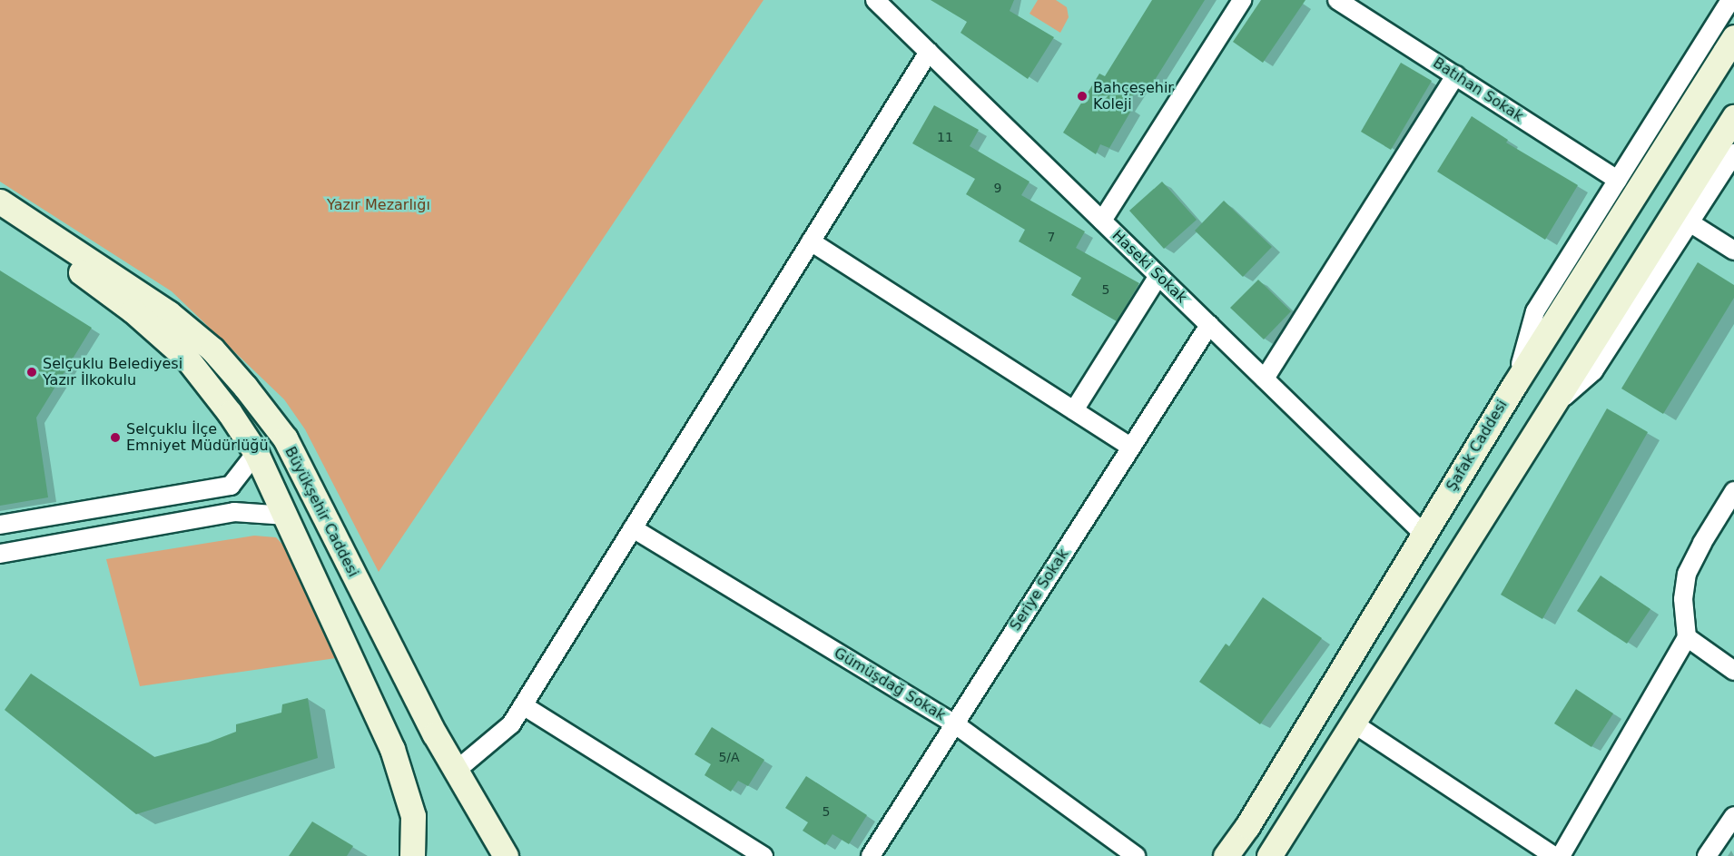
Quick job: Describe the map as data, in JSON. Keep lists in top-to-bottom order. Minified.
{"streets":{"main road":["Şafak Caddesi","Büyükşehir Caddesi"],"street":["Batıhan Sokak","Haseki Sokak","Seriye Sokak","Gümüşdağ Sokak"]},"crossings":[["Haseki Sokak","Şafak Caddesi"],["Haseki Sokak","Seriye Sokak"],["Seriye Sokak","Gümüşdağ Sokak"]],"parks":["Yazır Mezarlığı"],"places":["Bahçeşehir Koleji","Selçuklu Belediyesi Yazır İlkokulu","Selçuklu İlçe Emniyet Müdürlüğü"],"house_numbers":["11","9","7","5","5/A","5"]}
